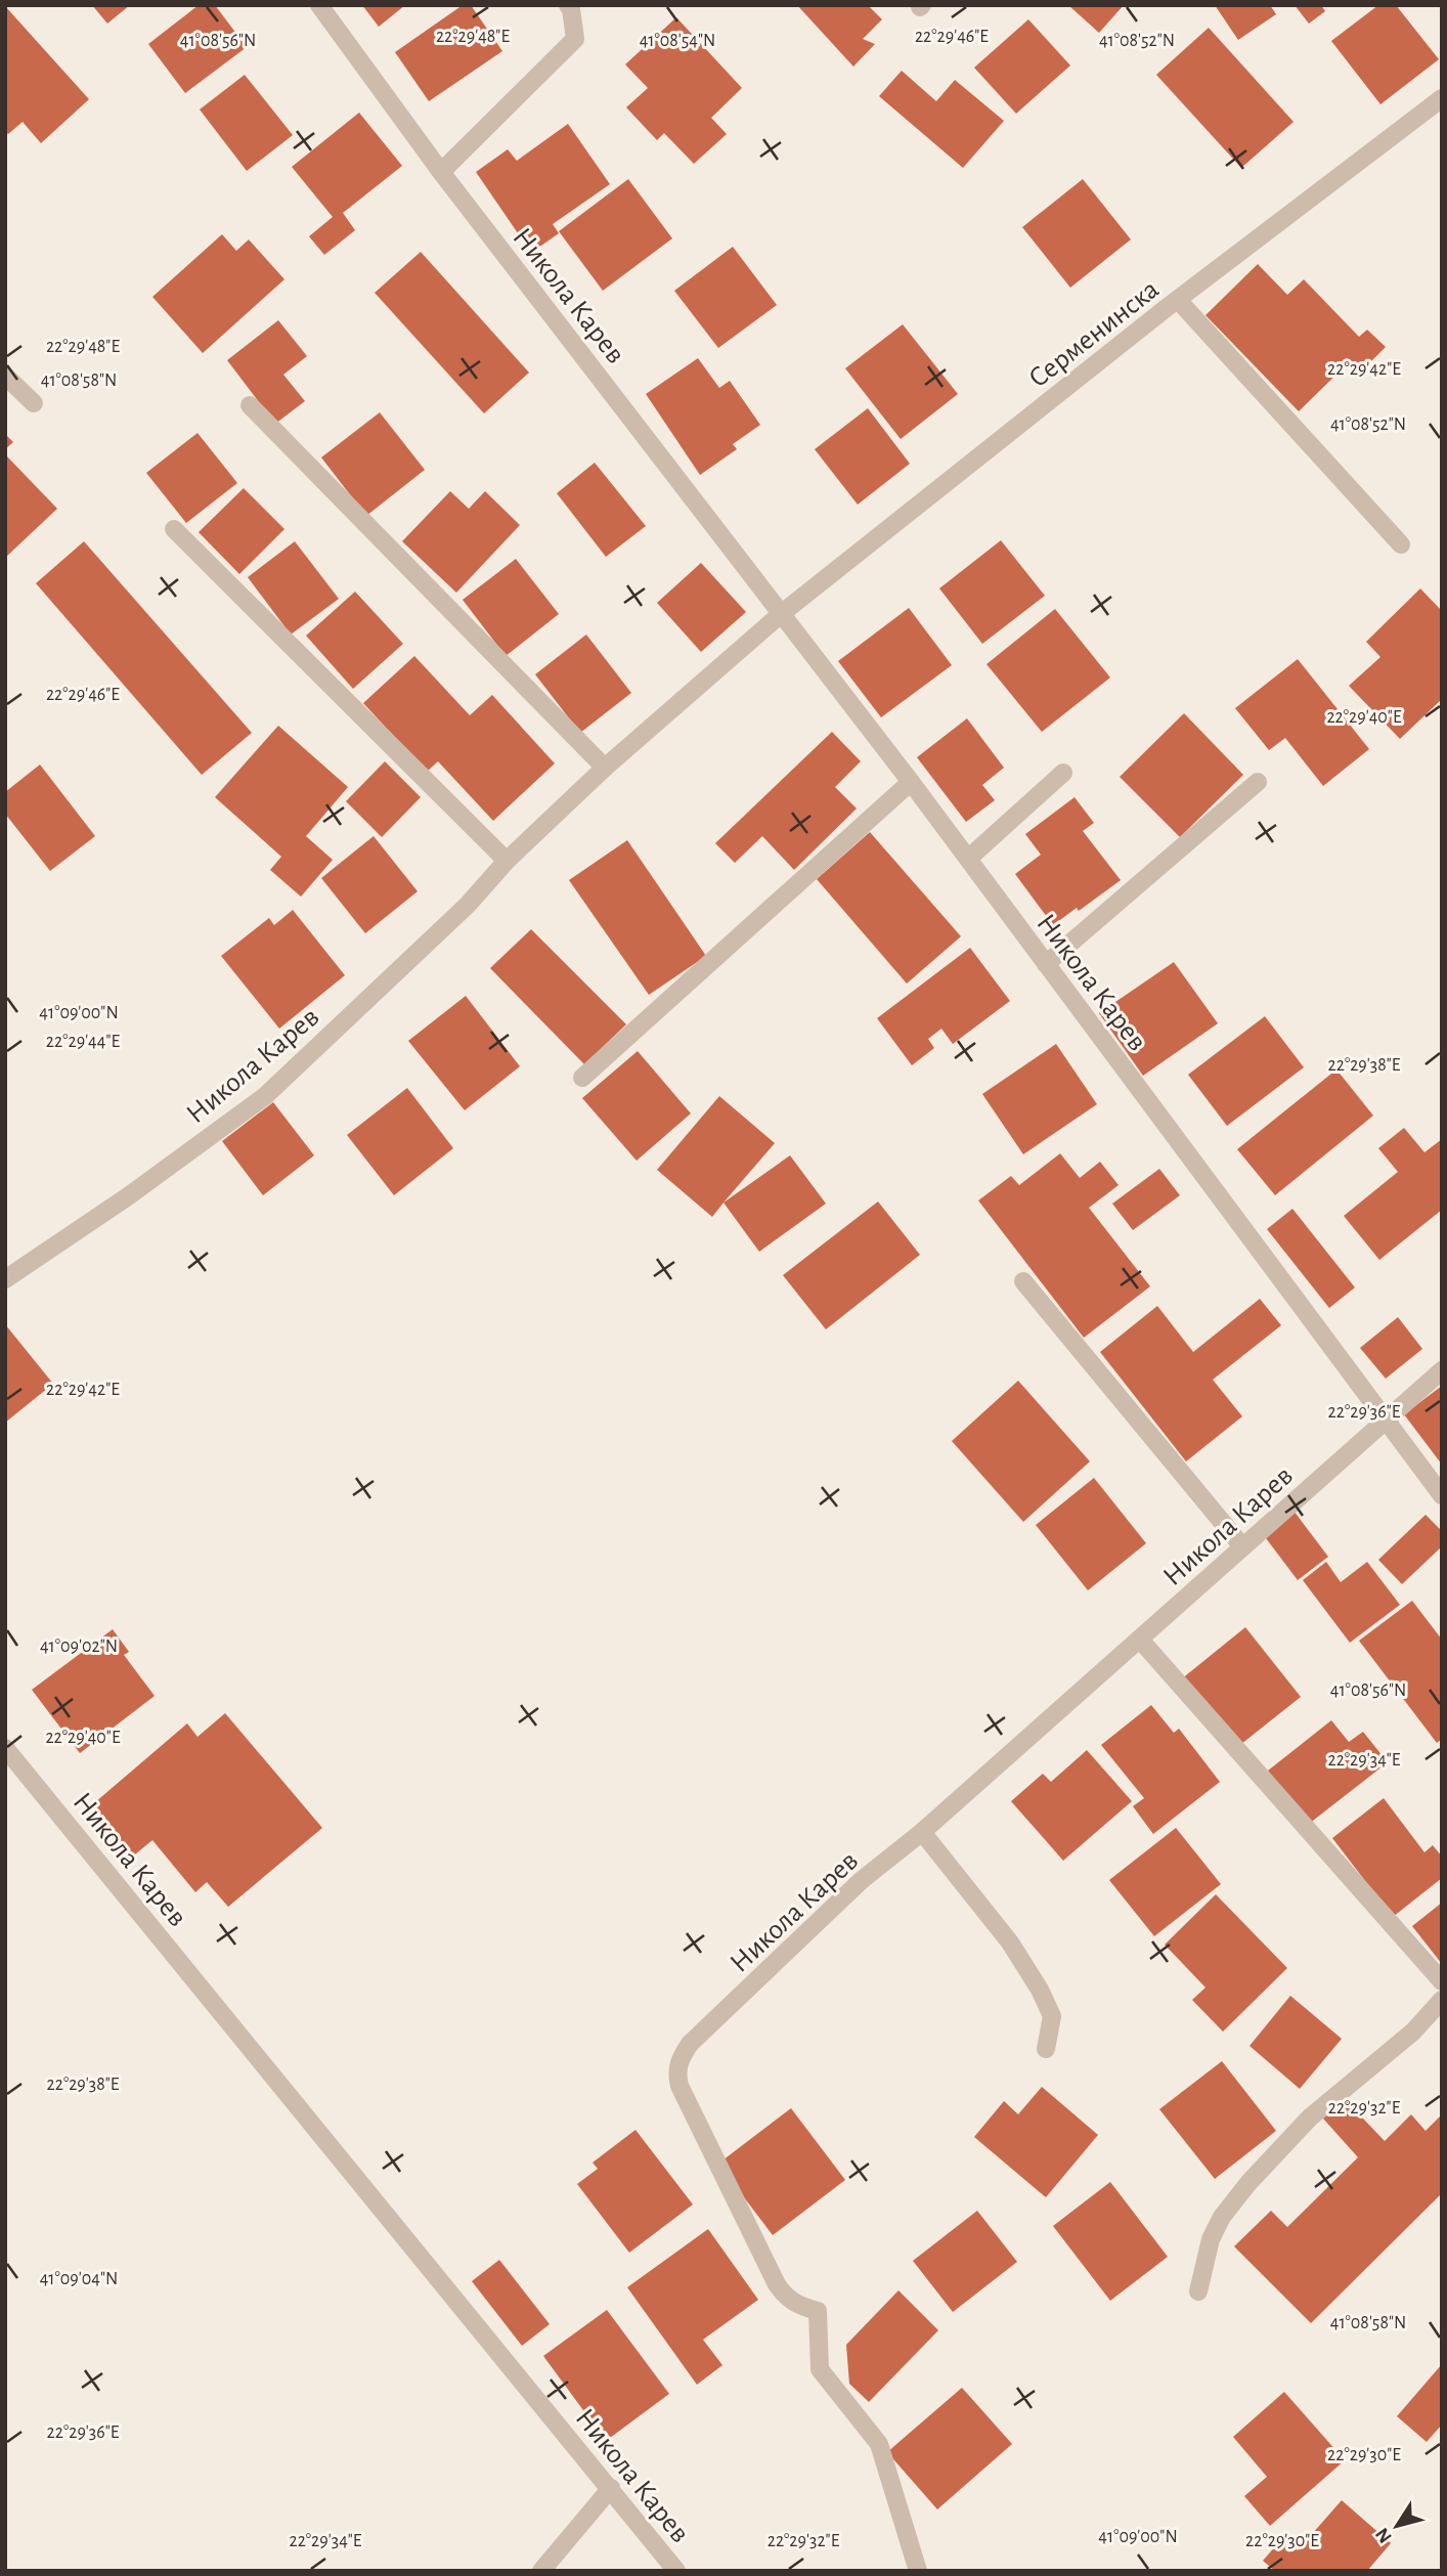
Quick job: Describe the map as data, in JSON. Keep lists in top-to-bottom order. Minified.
{"streets":{"street":["Никола Карев","Серменинска"]},"crossings":[["Никола Карев","Серменинска"]],"north":"bottom left","coordinates":["22°29'48\"E","22°29'46\"E","41°08'56\"N","41°08'54\"N","41°08'52\"N","22°29'42\"E","41°08'58\"N","22°29'40\"E","41°09'00\"N","22°29'44\"E","22°29'38\"E","22°29'36\"E","41°09'02\"N","22°29'34\"E","22°29'32\"E","41°09'04\"N","22°29'30\"E"]}
